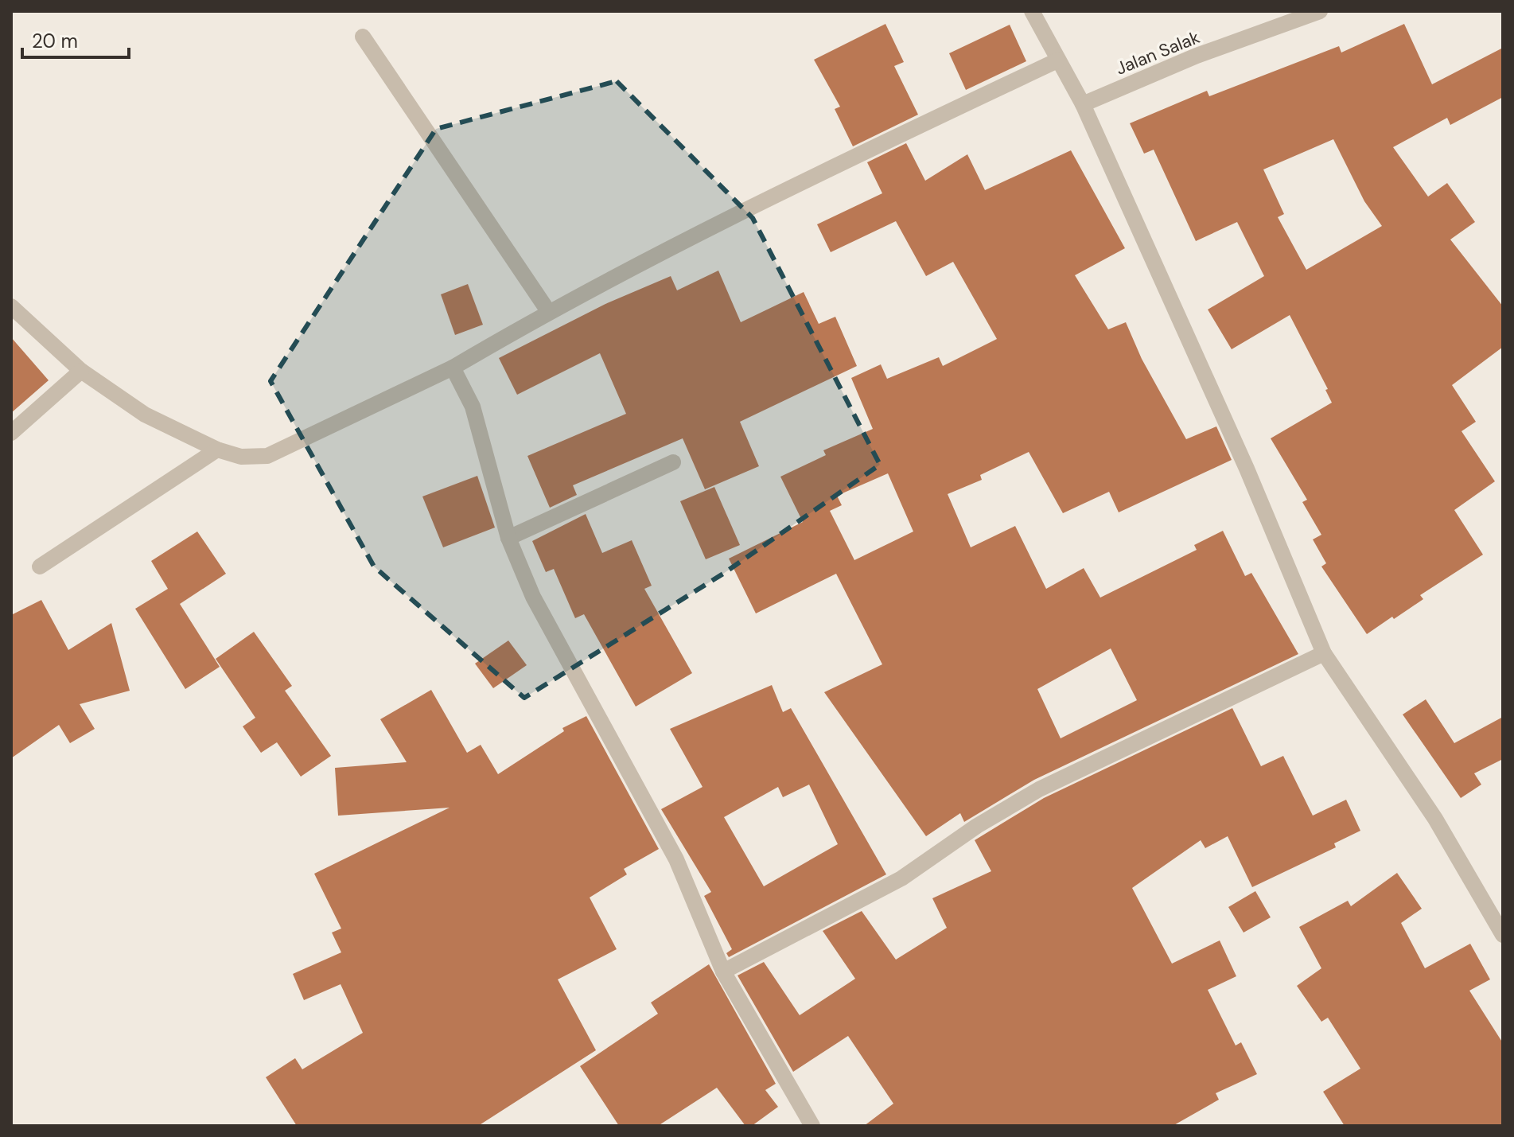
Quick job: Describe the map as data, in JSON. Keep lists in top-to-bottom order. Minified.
{"streets":{"street":["Jalan Salak"]},"scale_bar":"20 m"}
